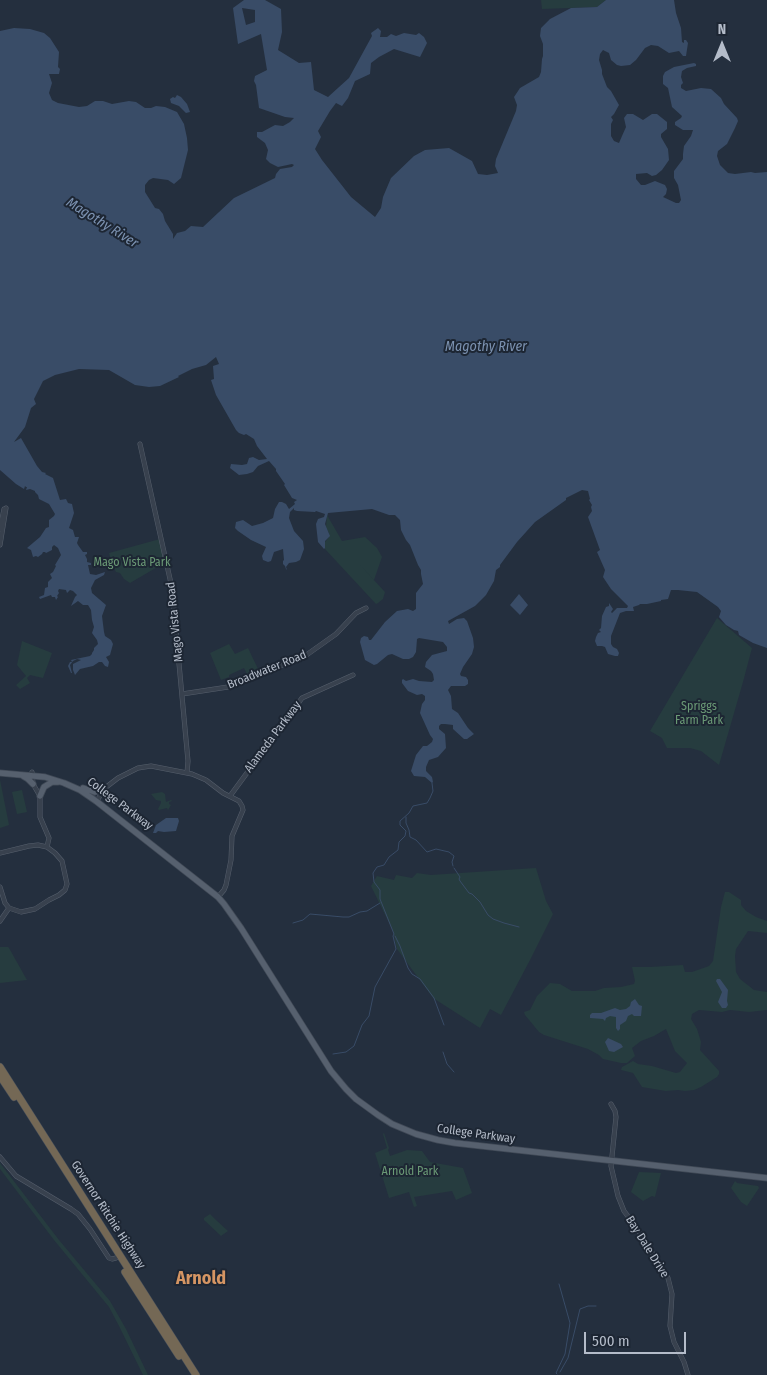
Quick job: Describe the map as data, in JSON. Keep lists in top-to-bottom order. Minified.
{"streets":{"highway":["Governor Ritchie Highway"],"main road":["College Parkway"],"street":["Mago Vista Road","Broadwater Road","Alameda Parkway","Bay Dale Drive"]},"crossings":[["Mago Vista Road","Broadwater Road"],["College Parkway","Bay Dale Drive"]],"districts":["Arnold"],"water":["Magothy River"],"parks":["Mago Vista Park","Spriggs Farm Park","Arnold Park"],"scale_bar":"500 m","north":"top"}
